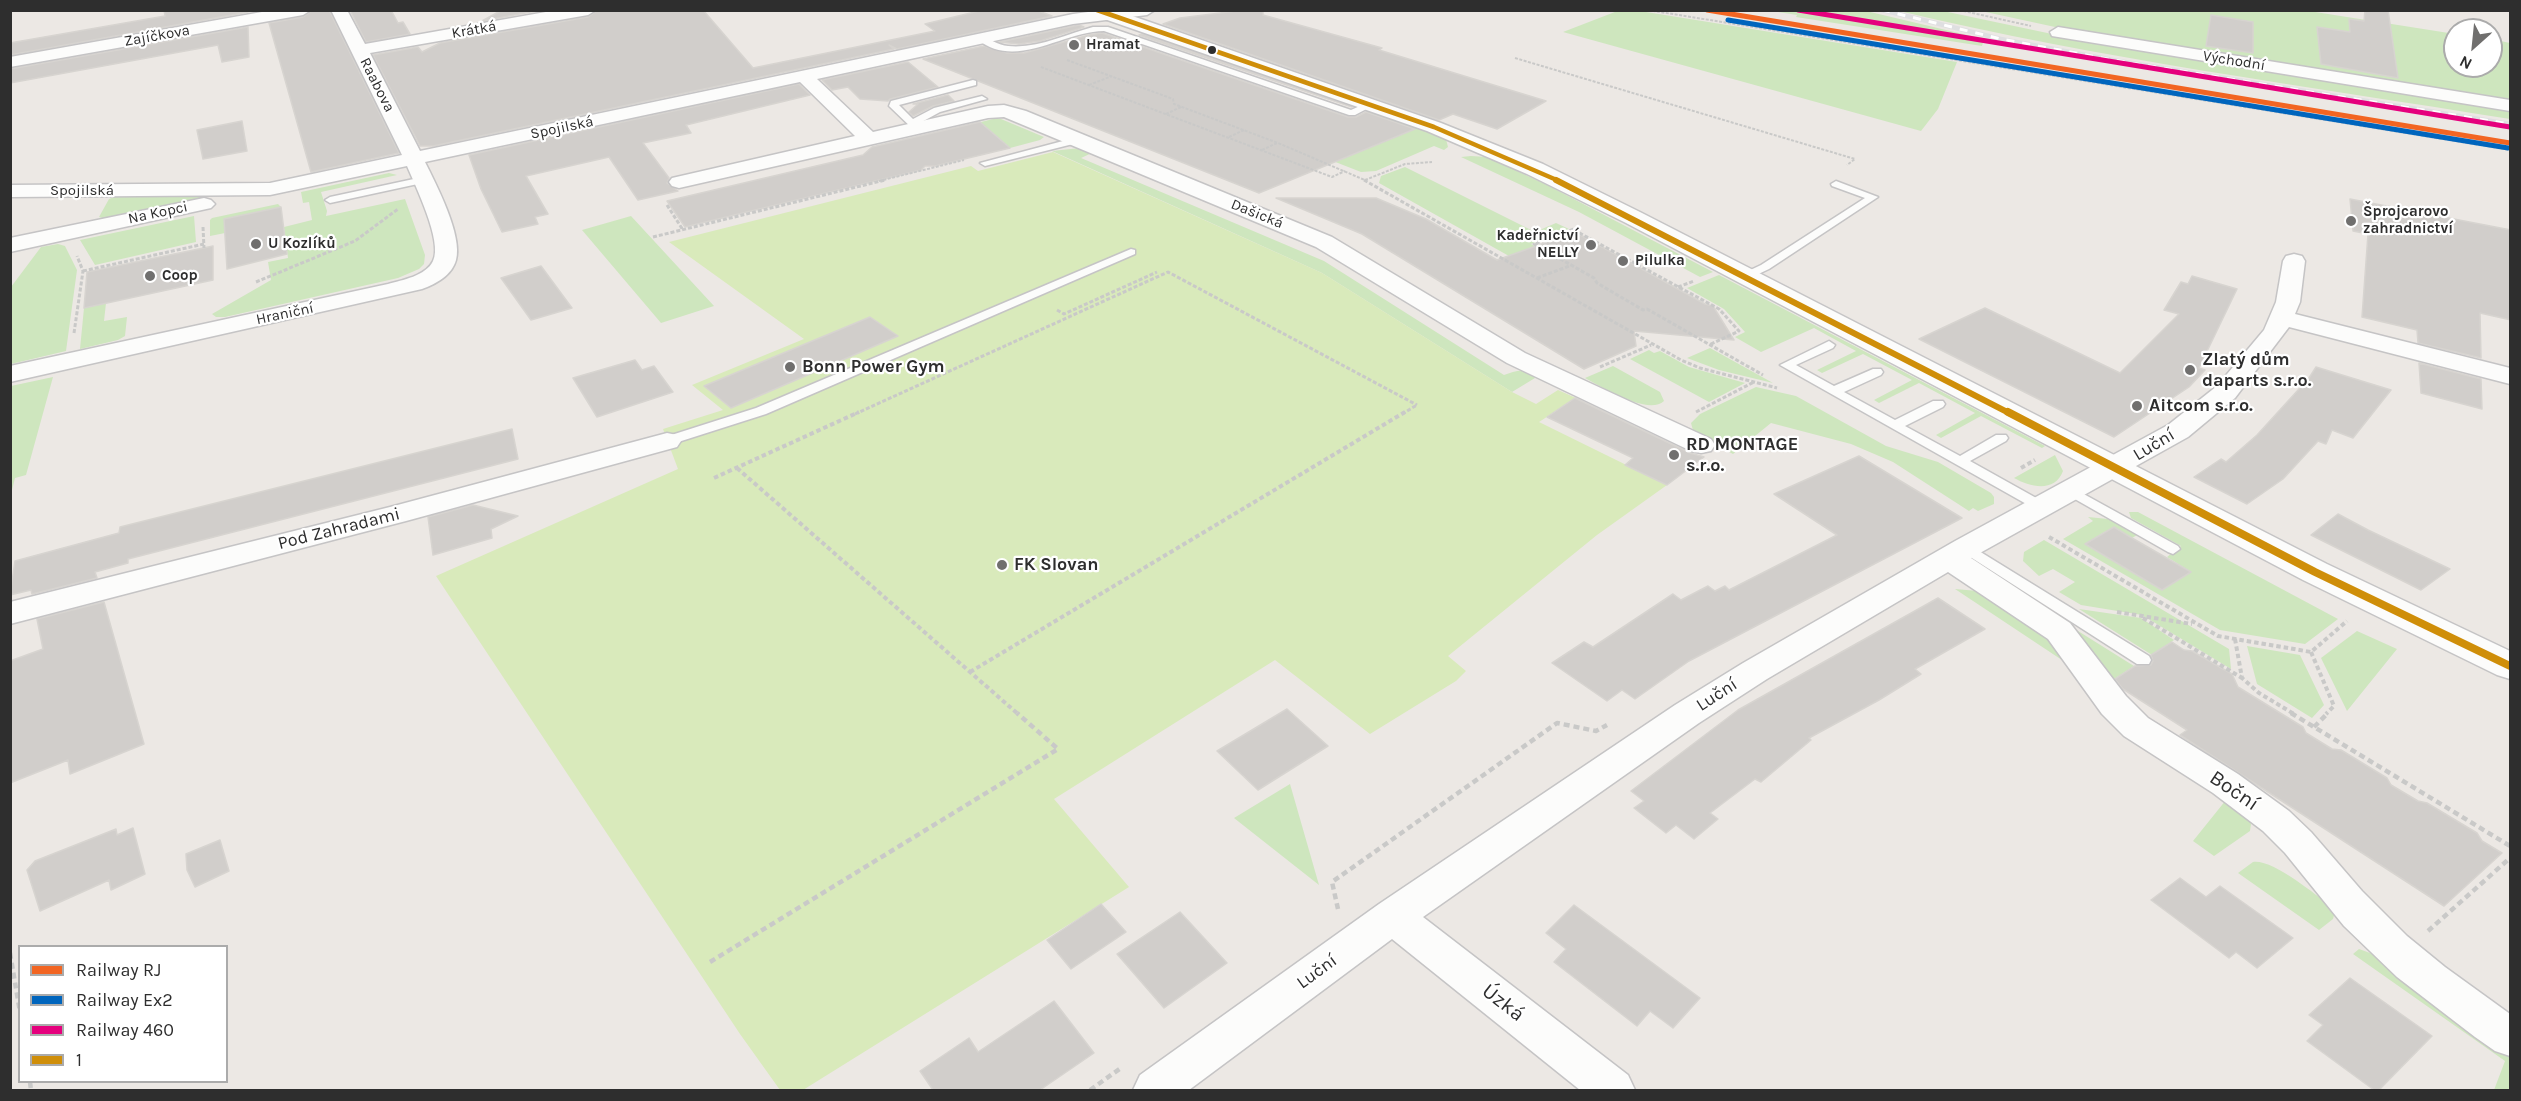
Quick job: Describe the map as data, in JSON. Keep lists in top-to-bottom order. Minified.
{"streets":{"street":["Krátká","Zajíčkova","Východní","Raabova","Spojilská","Na Kopci","Dašická","Hraniční","Luční","Pod Zahradami","Boční","Úzká"]},"crossings":[["Krátká","Raabova"],["Raabova","Spojilská"],["Raabova","Hraniční"],["Spojilská","Na Kopci"],["Spojilská","Hraniční"],["Luční","Boční"],["Luční","Úzká"]],"places":["Hramat","Šprojcarovo zahradnictví","U Kozlíků","Kadeřnictví NELLY","Pilulka","Coop","Bonn Power Gym","Zlatý dům daparts s.r.o.","Aitcom s.r.o.","RD MONTAGE s.r.o.","FK Slovan"],"lines":["rail line RJ","rail line 460","transit line 1","rail line Ex2"],"legend":["Railway RJ","Railway Ex2","Railway 460","1"],"north":"bottom left"}
